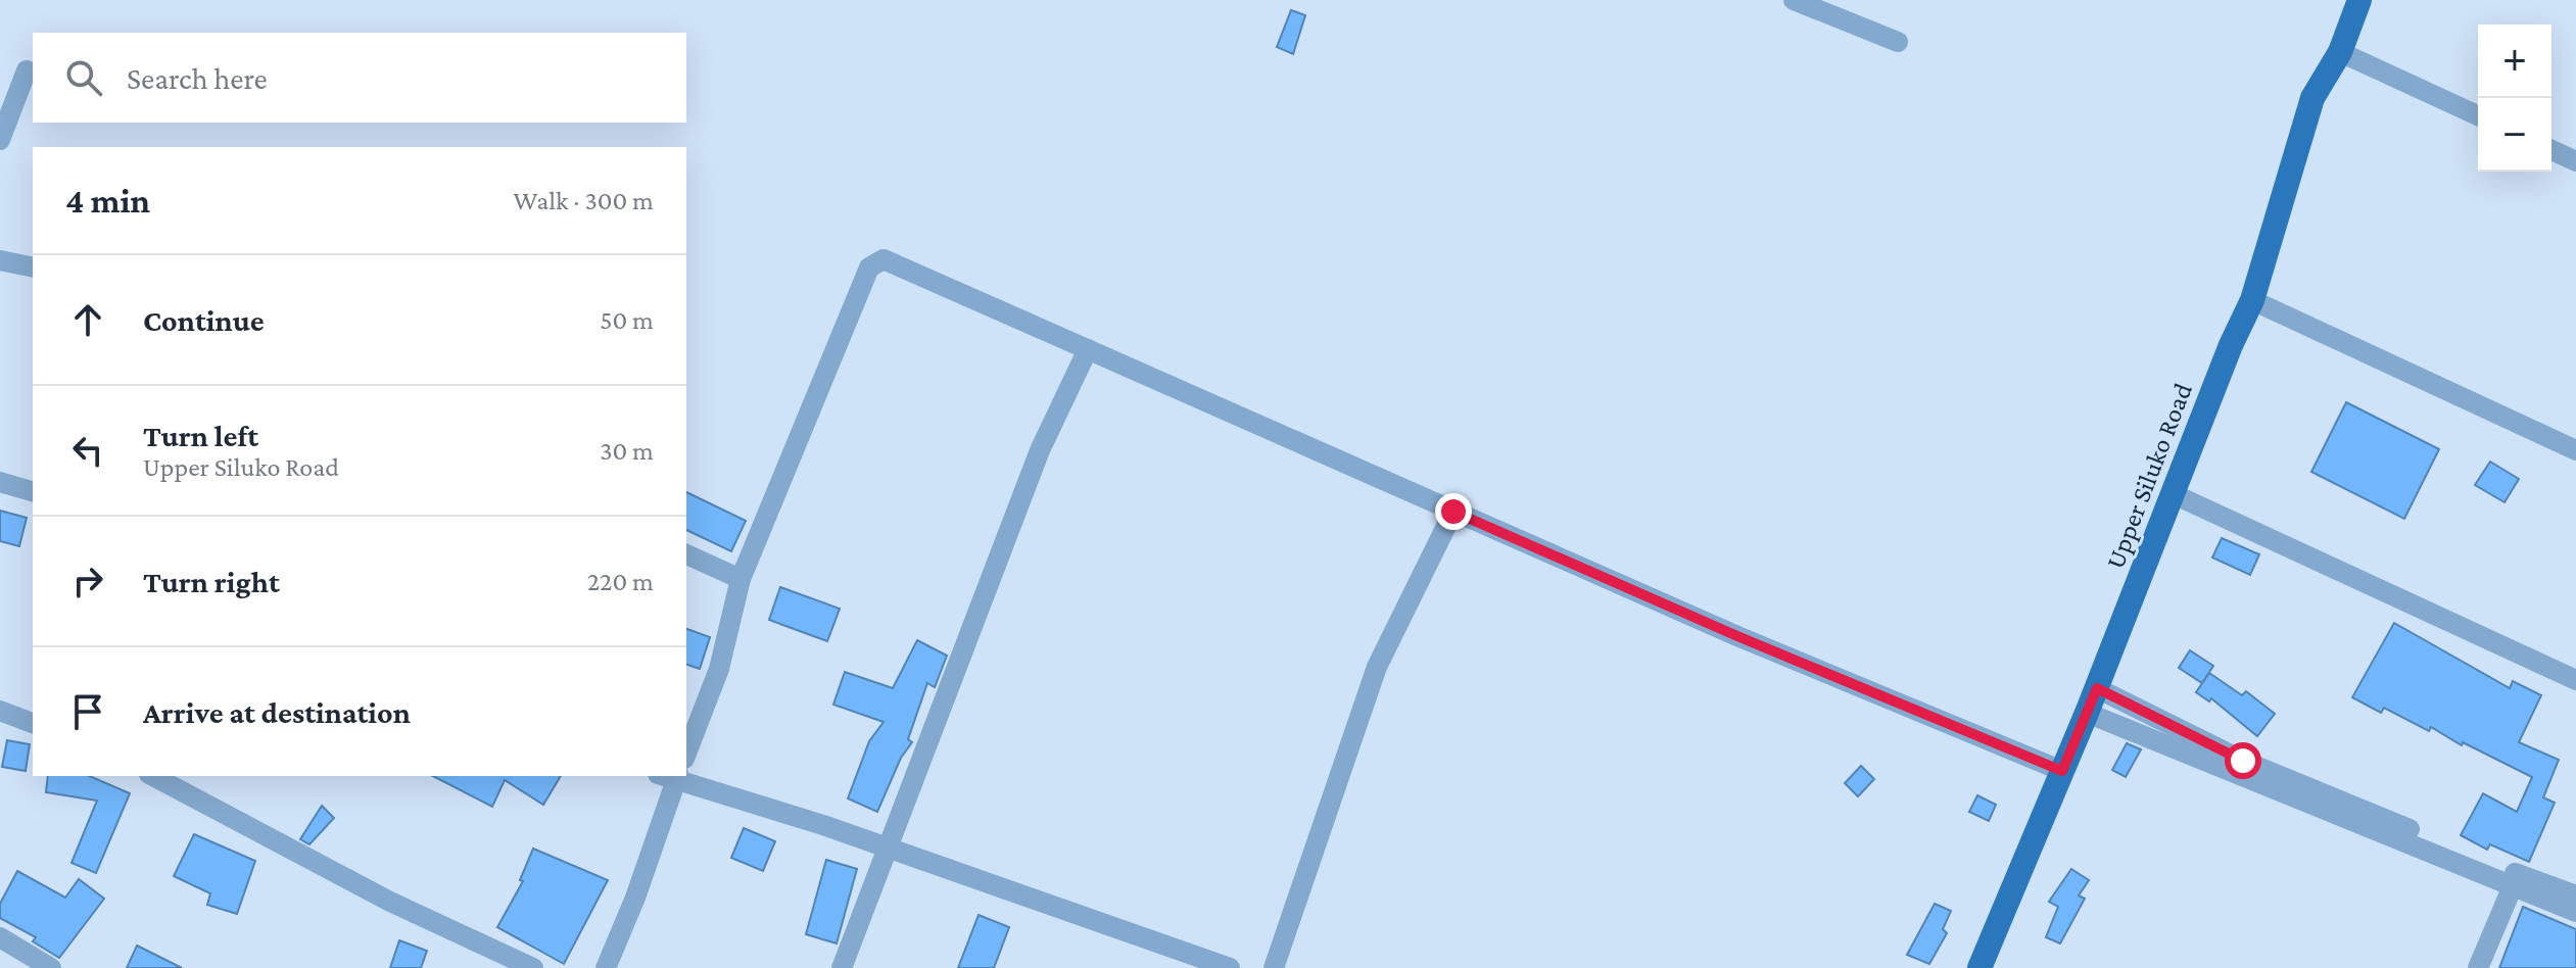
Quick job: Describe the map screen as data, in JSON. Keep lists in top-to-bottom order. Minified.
{"streets":{"main road":["Upper Siluko Road"]},"page":{"map_buttons":["+","−"],"search":"Search here","heading":["4 min","Walk · 300 m"],"list":[["Continue","50 m"],["Turn left","Upper Siluko Road","30 m"],["Turn right","220 m"],"Arrive at destination"]}}
